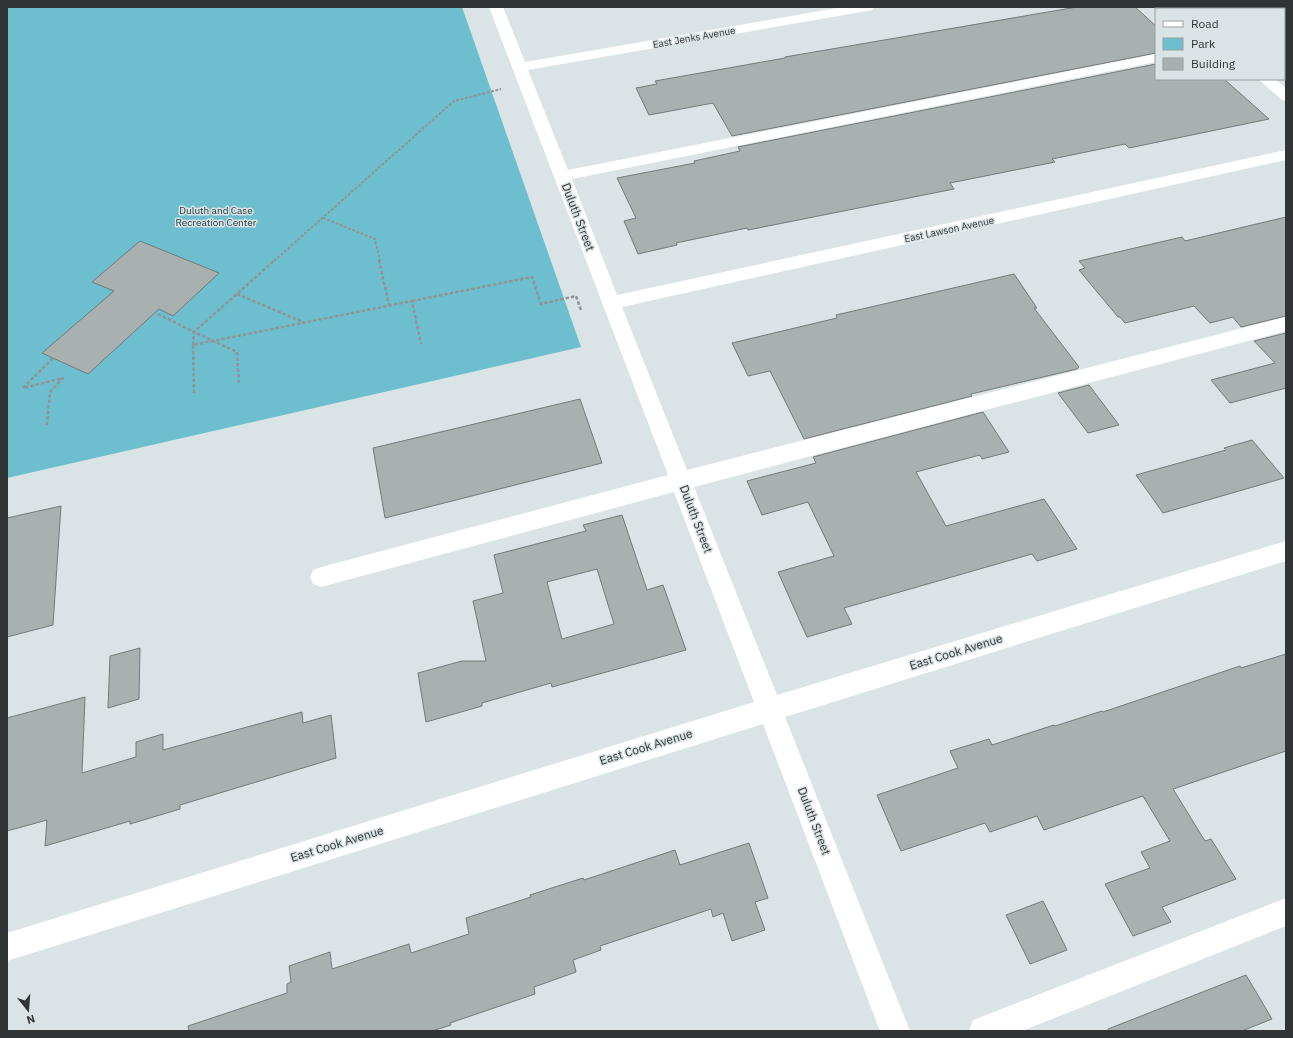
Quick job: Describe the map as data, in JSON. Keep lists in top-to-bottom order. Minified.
{"streets":{"street":["East Jenks Avenue","Duluth Street","East Lawson Avenue","East Cook Avenue"]},"crossings":[["East Jenks Avenue","Duluth Street"],["Duluth Street","East Lawson Avenue"],["Duluth Street","East Cook Avenue"]],"parks":["Duluth and Case Recreation Center"],"legend":["Road","Park","Building"],"north":"bottom"}
